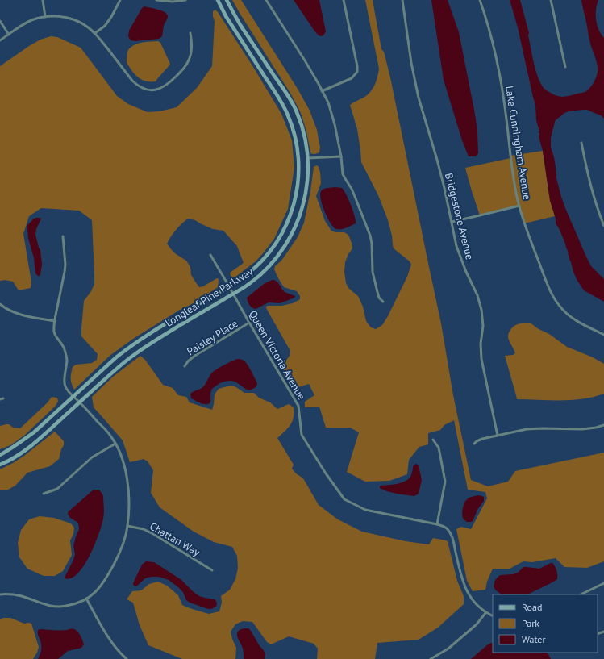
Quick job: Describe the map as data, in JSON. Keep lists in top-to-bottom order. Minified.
{"streets":{"main road":["Longleaf Pine Parkway"],"street":["Lake Cunningham Avenue","Bridgestone Avenue","Paisley Place","Queen Victoria Avenue","Chattan Way"]},"crossings":[["Longleaf Pine Parkway","Queen Victoria Avenue"],["Paisley Place","Queen Victoria Avenue"]],"legend":["Road","Park","Water"]}
